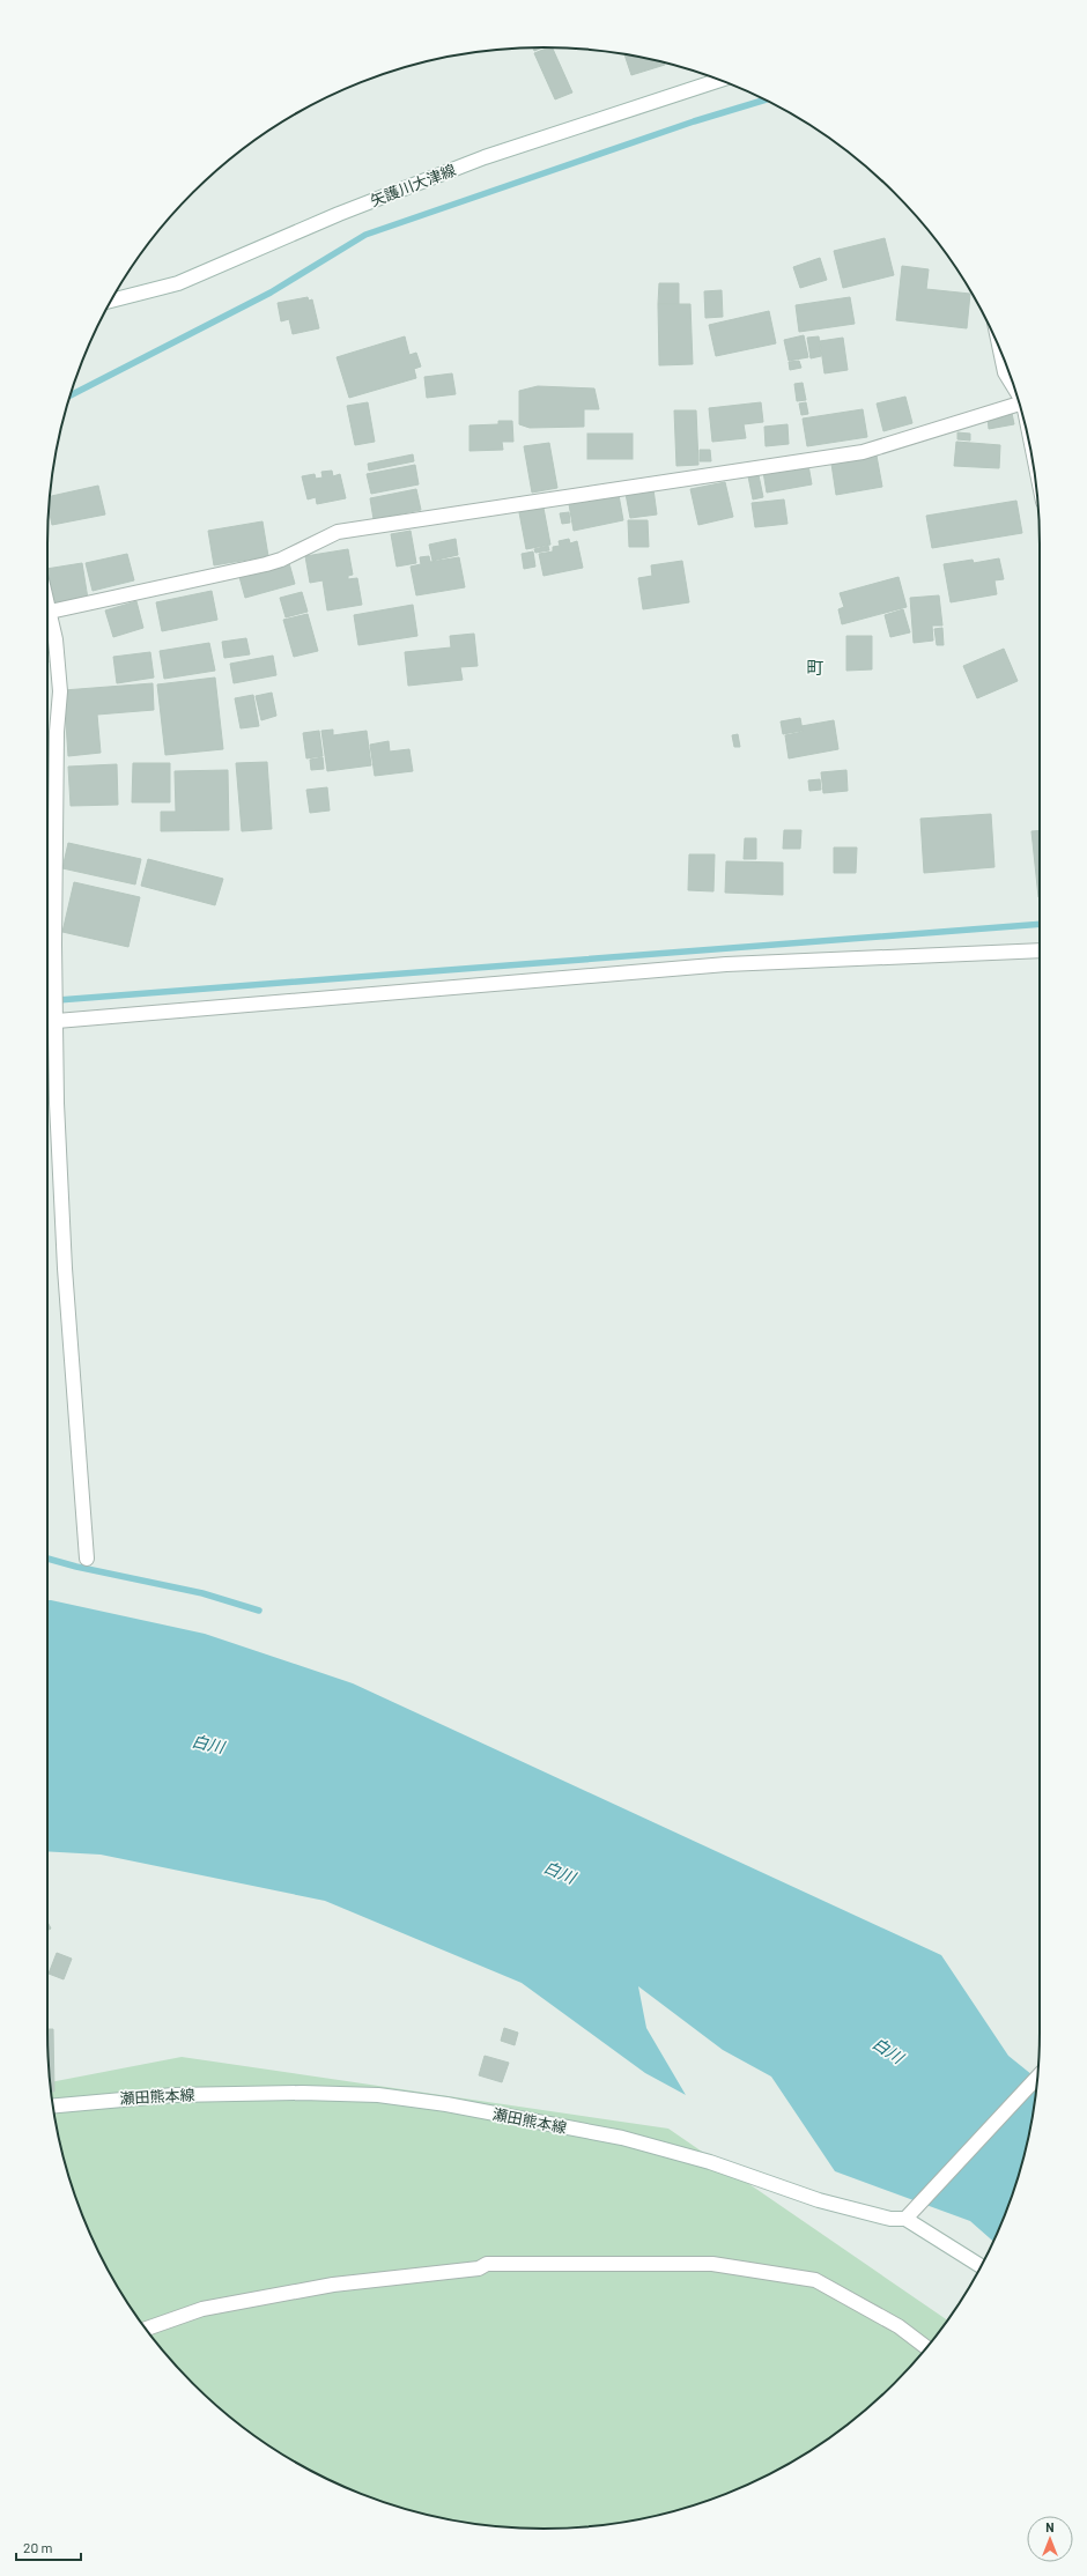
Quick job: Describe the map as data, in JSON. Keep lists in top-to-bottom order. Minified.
{"streets":{"street":["矢護川大津線","瀬田熊本線"]},"districts":["町"],"water":["白川"],"scale_bar":"20 m","north":"top"}
